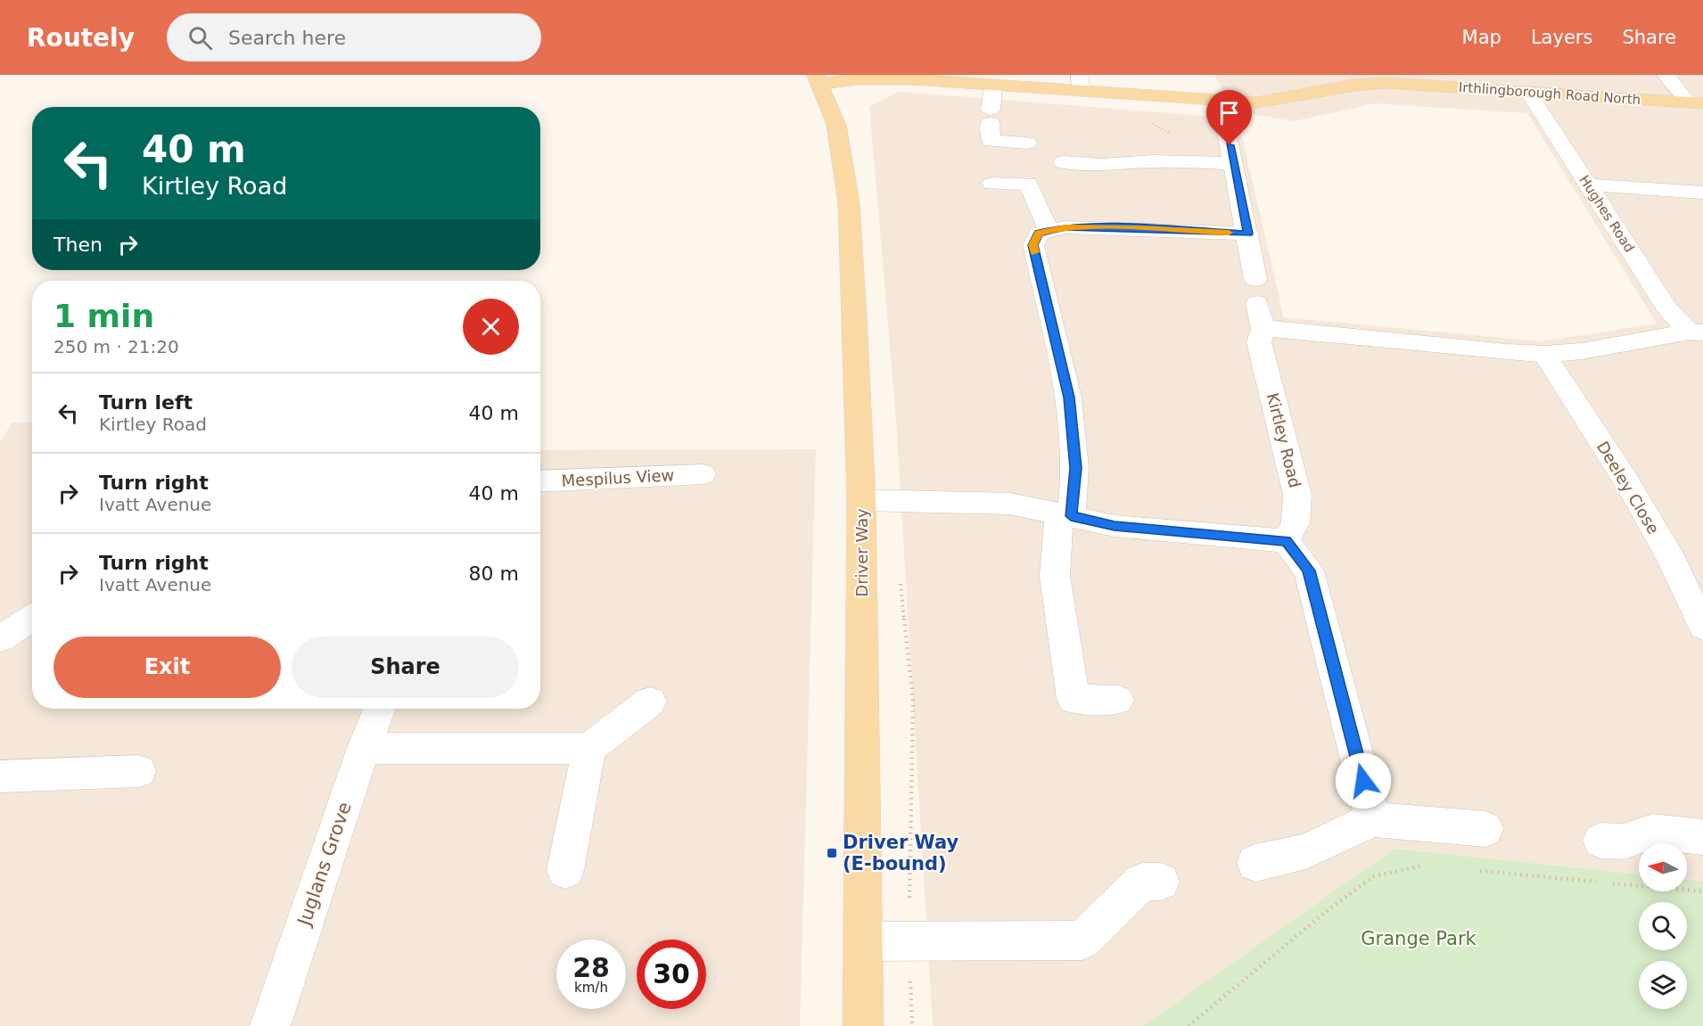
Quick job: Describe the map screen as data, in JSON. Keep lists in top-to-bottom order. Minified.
{"streets":{"main road":["Irthlingborough Road North","Driver Way"],"street":["Hughes Road","Kirtley Road","Mespilus View","Deeley Close","Juglans Grove"]},"crossings":[["Irthlingborough Road North","Hughes Road"],["Irthlingborough Road North","Kirtley Road"],["Irthlingborough Road North","Driver Way"]],"parks":["Grange Park"],"places":{"transit":["Driver Way (E-bound)"]},"north":"left","page":{"header":"Routely","search":"Search here","nav":["Map","Layers","Share"],"turn":["40 m","Kirtley Road"],"then":"Then","heading":["1 min","250 m · 21:20"],"list":[{"name":"Turn left","note":"Kirtley Road","value":"40 m"},{"name":"Turn right","note":"Ivatt Avenue","value":"40 m"},{"name":"Turn right","note":"Ivatt Avenue","value":"80 m"}],"buttons":["Exit","Share"],"speed":"28 km/h","limit":"30"}}
